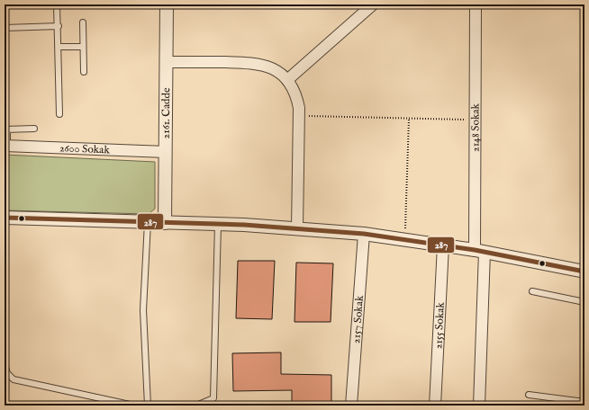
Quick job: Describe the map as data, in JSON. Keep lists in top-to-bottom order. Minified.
{"streets":{"street":["2161. Cadde","2148 Sokak","2600 Sokak","2157 Sokak","2155 Sokak"]},"crossings":[["2161. Cadde","2600 Sokak"]],"lines":["transit line 287"]}
